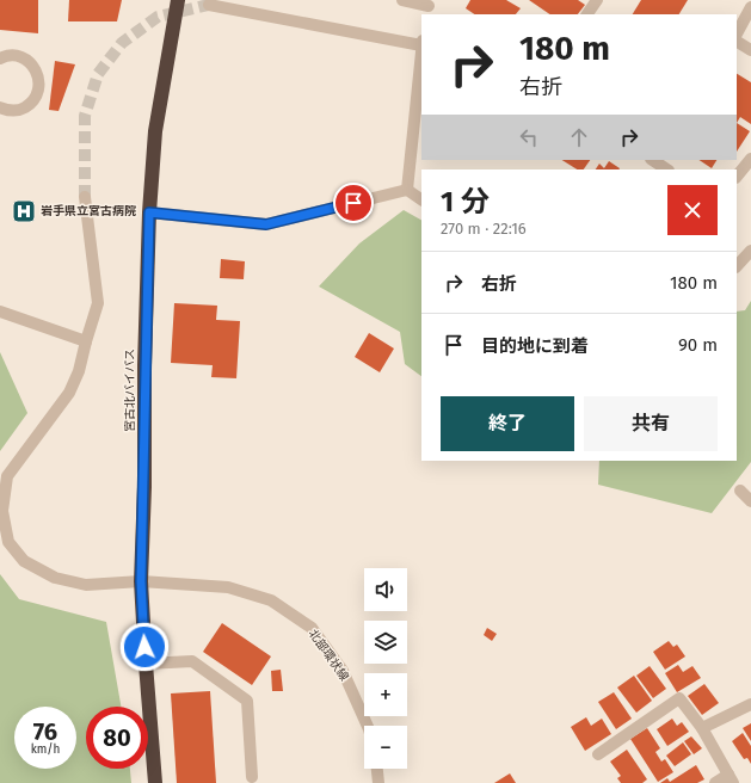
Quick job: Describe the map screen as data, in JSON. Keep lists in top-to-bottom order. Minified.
{"streets":{"highway":["宮古北バイパス"],"street":["北部環状線"]},"crossings":[["宮古北バイパス","北部環状線"]],"places":{"hospital":["岩手県立宮古病院"]},"page":{"turn":["180 m","右折"],"heading":["1 分","270 m · 22:16"],"list":[{"name":"右折","value":"180 m"},{"name":"目的地に到着","value":"90 m"}],"buttons":["終了","共有"],"map_buttons":["+","−"],"speed":"76 km/h","limit":"80"}}
